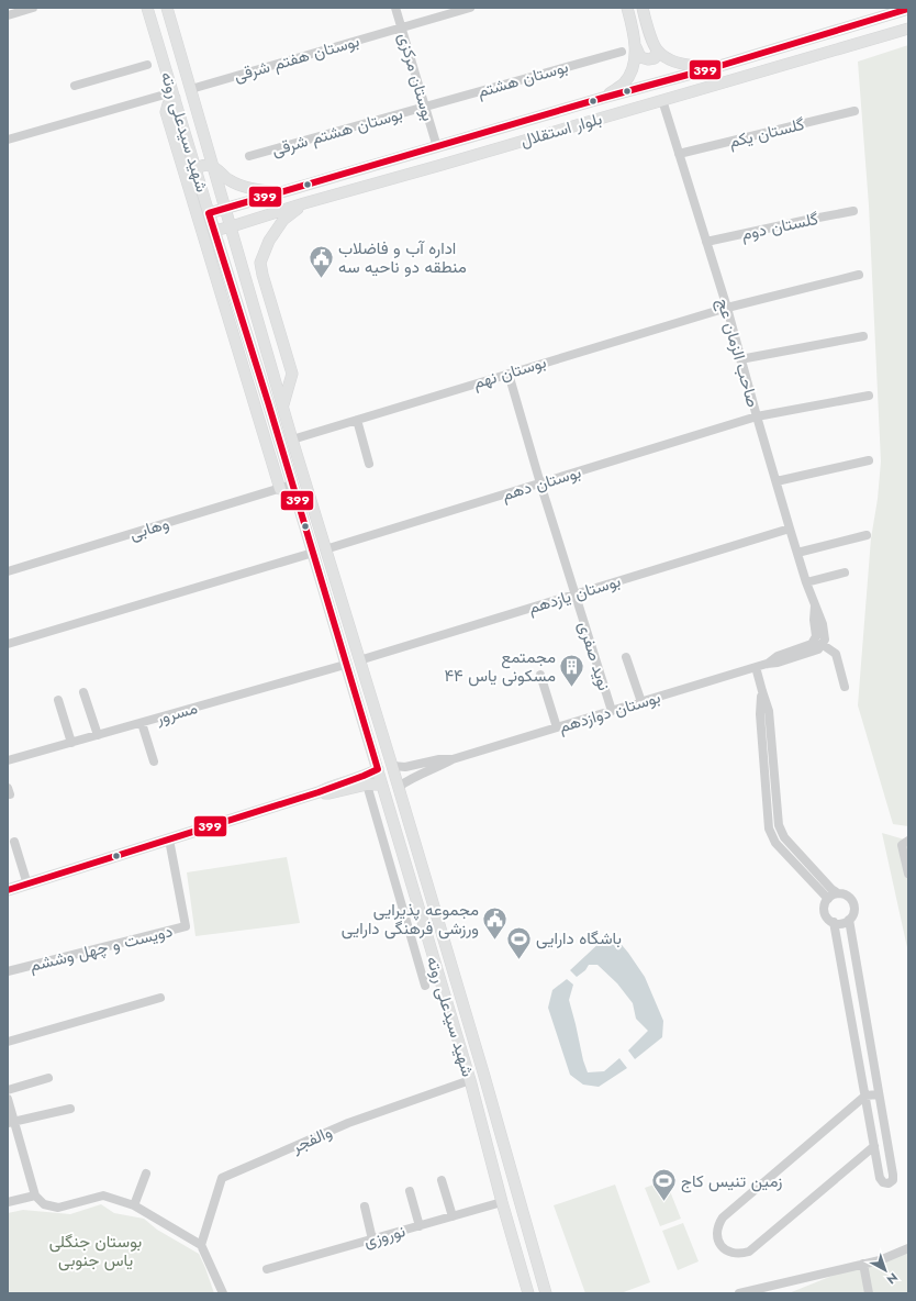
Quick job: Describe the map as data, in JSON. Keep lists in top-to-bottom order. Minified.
{"streets":{"main road":["بلوار استقلال","شهید سیدعلی روته"],"street":["بوستان هفتم شرقی","بوستان مرکزی","بوستان هشتم","بوستان هشتم شرقی","گلستان یکم","گلستان دوم","صاحب الزمان عج","بوستان نهم","بوستان دهم","وهابی","بوستان یازدهم","نوید صفری","بوستان دوازدهم","مسرور","دویست و چهل وششم","والفجر","نوروزی"]},"crossings":[["بوستان هفتم شرقی","بوستان مرکزی"],["بوستان هفتم شرقی","شهید سیدعلی روته"],["بوستان مرکزی","بوستان هشتم"],["بوستان مرکزی","بلوار استقلال"],["بوستان مرکزی","بوستان هشتم شرقی"],["بوستان هشتم","بوستان هشتم شرقی"],["بلوار استقلال","شهید سیدعلی روته"],["بلوار استقلال","صاحب الزمان عج"],["شهید سیدعلی روته","بوستان نهم"],["شهید سیدعلی روته","بوستان دهم"],["شهید سیدعلی روته","وهابی"],["شهید سیدعلی روته","بوستان یازدهم"],["شهید سیدعلی روته","بوستان دوازدهم"],["شهید سیدعلی روته","مسرور"],["شهید سیدعلی روته","والفجر"],["شهید سیدعلی روته","نوروزی"],["گلستان یکم","صاحب الزمان عج"],["گلستان دوم","صاحب الزمان عج"],["صاحب الزمان عج","بوستان نهم"],["صاحب الزمان عج","بوستان دهم"],["صاحب الزمان عج","بوستان یازدهم"],["صاحب الزمان عج","بوستان دوازدهم"],["بوستان نهم","نوید صفری"],["بوستان دهم","نوید صفری"],["بوستان یازدهم","نوید صفری"],["نوید صفری","بوستان دوازدهم"]],"parks":["بوستان جنگلی یاس جنوبی"],"places":{"public building":["اداره آب و فاضلاب منطقه دو ناحیه سه","مجموعه پذیرایی ورزشی فرهنگی دارایی"],"building":["مجمتمع مسکونی یاس ۴۴"],"sports":["باشگاه دارایی","زمین تنیس کاج"]},"lines":["transit line 399"],"north":"bottom right"}
